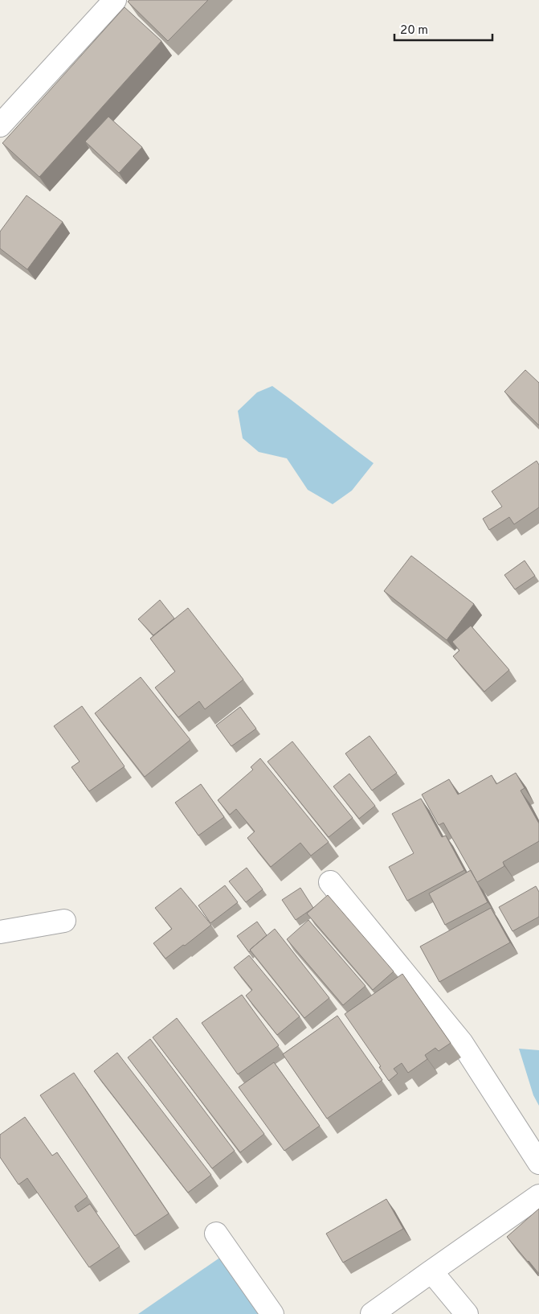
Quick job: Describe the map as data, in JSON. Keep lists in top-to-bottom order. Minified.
{"scale_bar":"20 m"}
